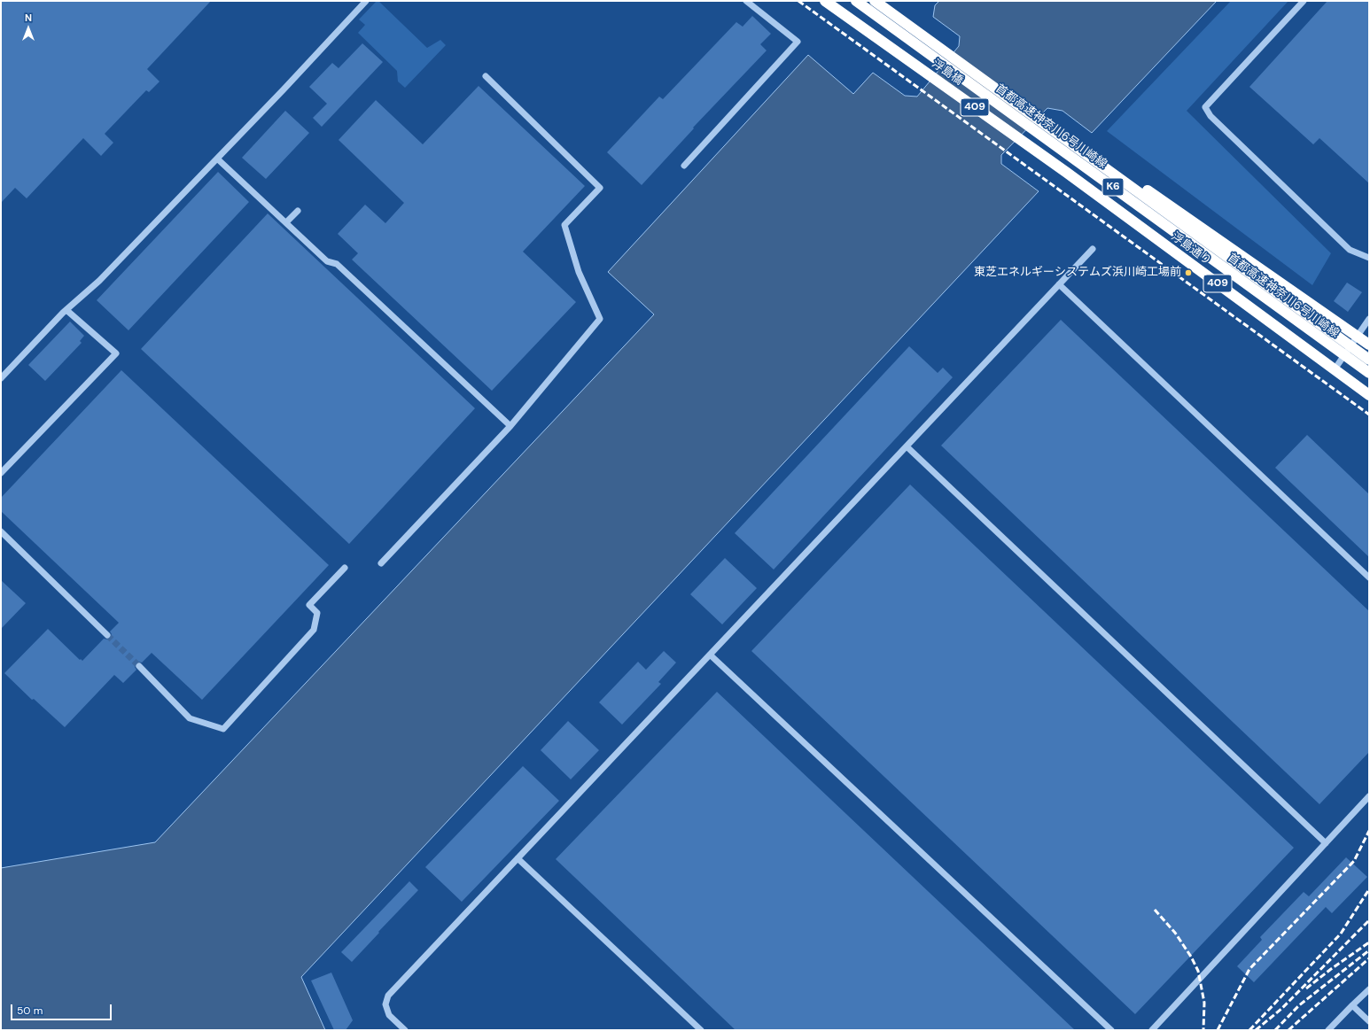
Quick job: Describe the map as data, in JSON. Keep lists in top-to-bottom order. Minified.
{"streets":{"highway":["浮島橋","409","首都高速神奈川6号川崎線","K6","浮島通り"]},"crossings":[["浮島橋","浮島通り"]],"places":["東芝エネルギーシステムズ浜川崎工場前"],"scale_bar":"50 m","north":"top"}
